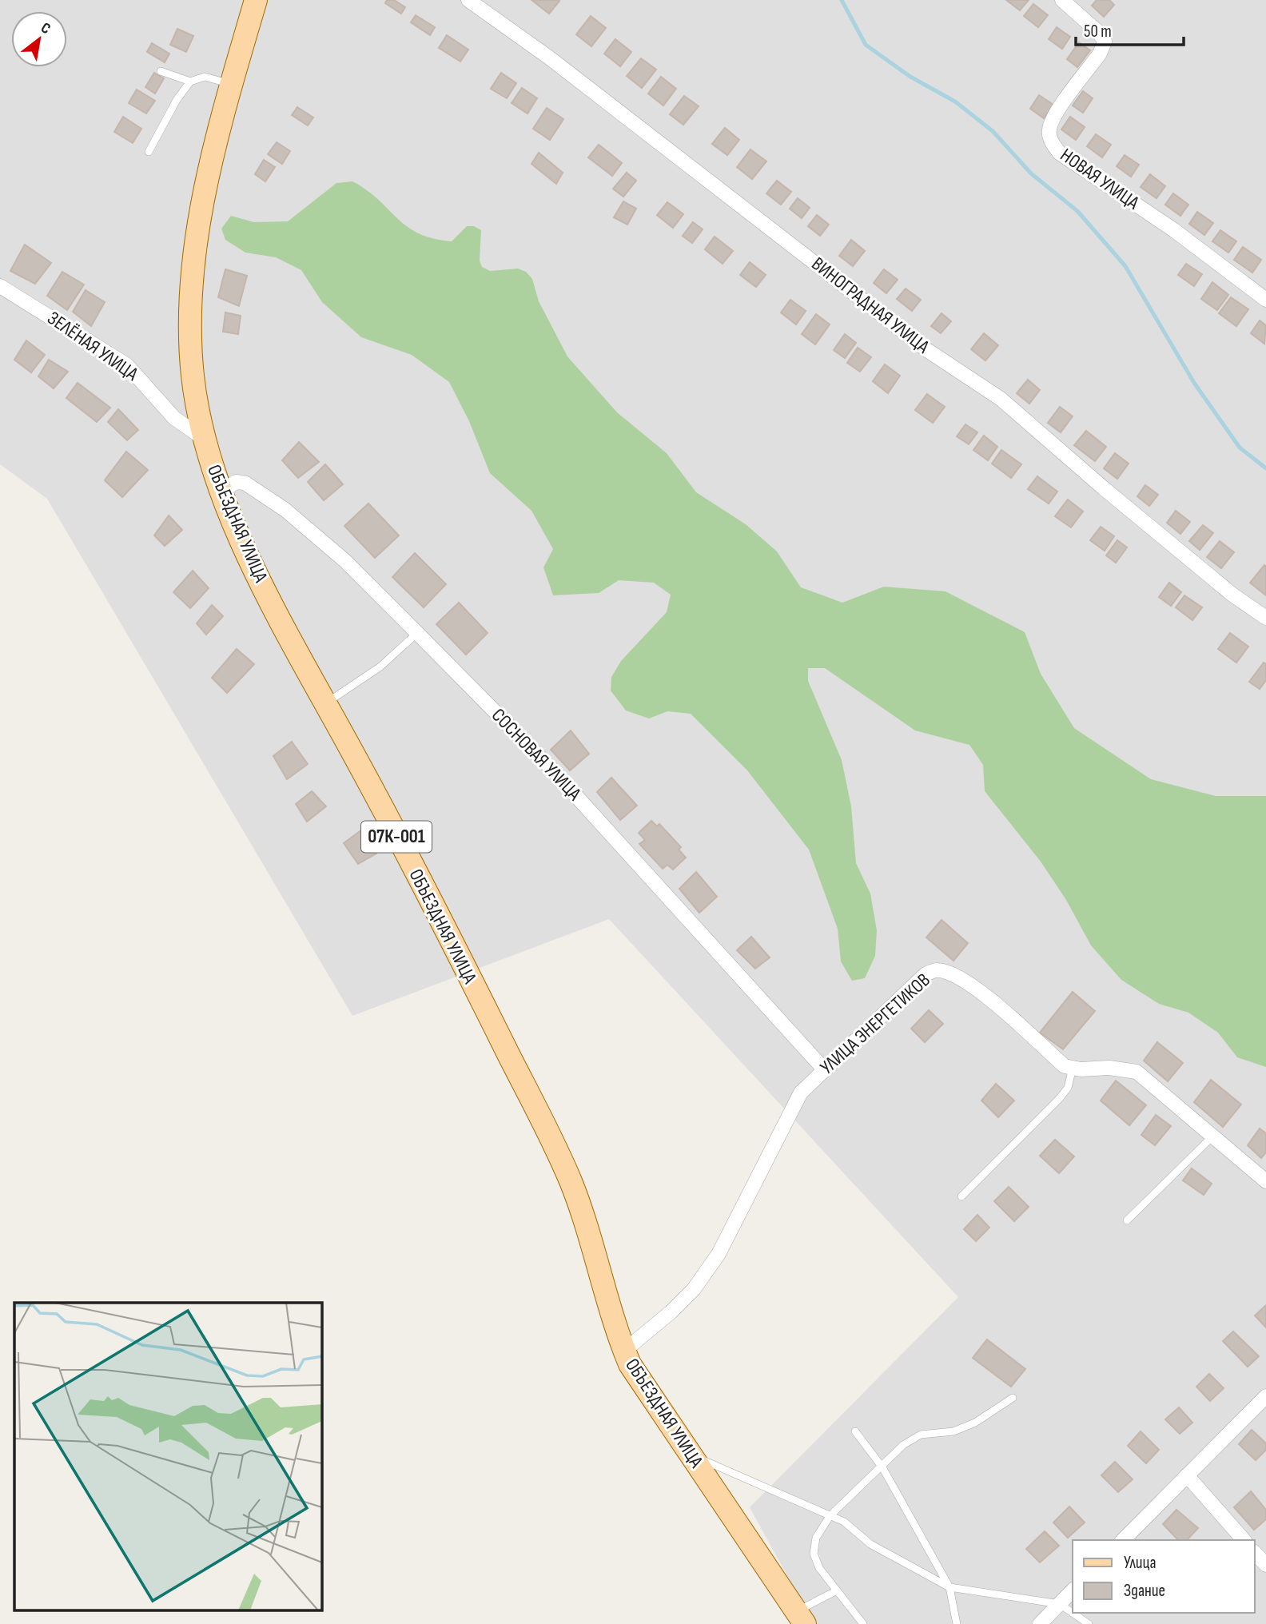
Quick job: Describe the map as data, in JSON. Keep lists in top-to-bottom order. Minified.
{"streets":{"main road":["ОБЪЕЗДНАЯ УЛИЦА","07К-001"],"street":["НОВАЯ УЛИЦА","ВИНОГРАДНАЯ УЛИЦА","ЗЕЛЁНАЯ УЛИЦА","СОСНОВАЯ УЛИЦА","УЛИЦА ЭНЕРГЕТИКОВ"]},"crossings":[["ЗЕЛЁНАЯ УЛИЦА","ОБЪЕЗДНАЯ УЛИЦА"],["ОБЪЕЗДНАЯ УЛИЦА","СОСНОВАЯ УЛИЦА"],["ОБЪЕЗДНАЯ УЛИЦА","УЛИЦА ЭНЕРГЕТИКОВ"],["СОСНОВАЯ УЛИЦА","УЛИЦА ЭНЕРГЕТИКОВ"]],"legend":["Улица","Здание"],"scale_bar":"50 m","north":"top right"}
